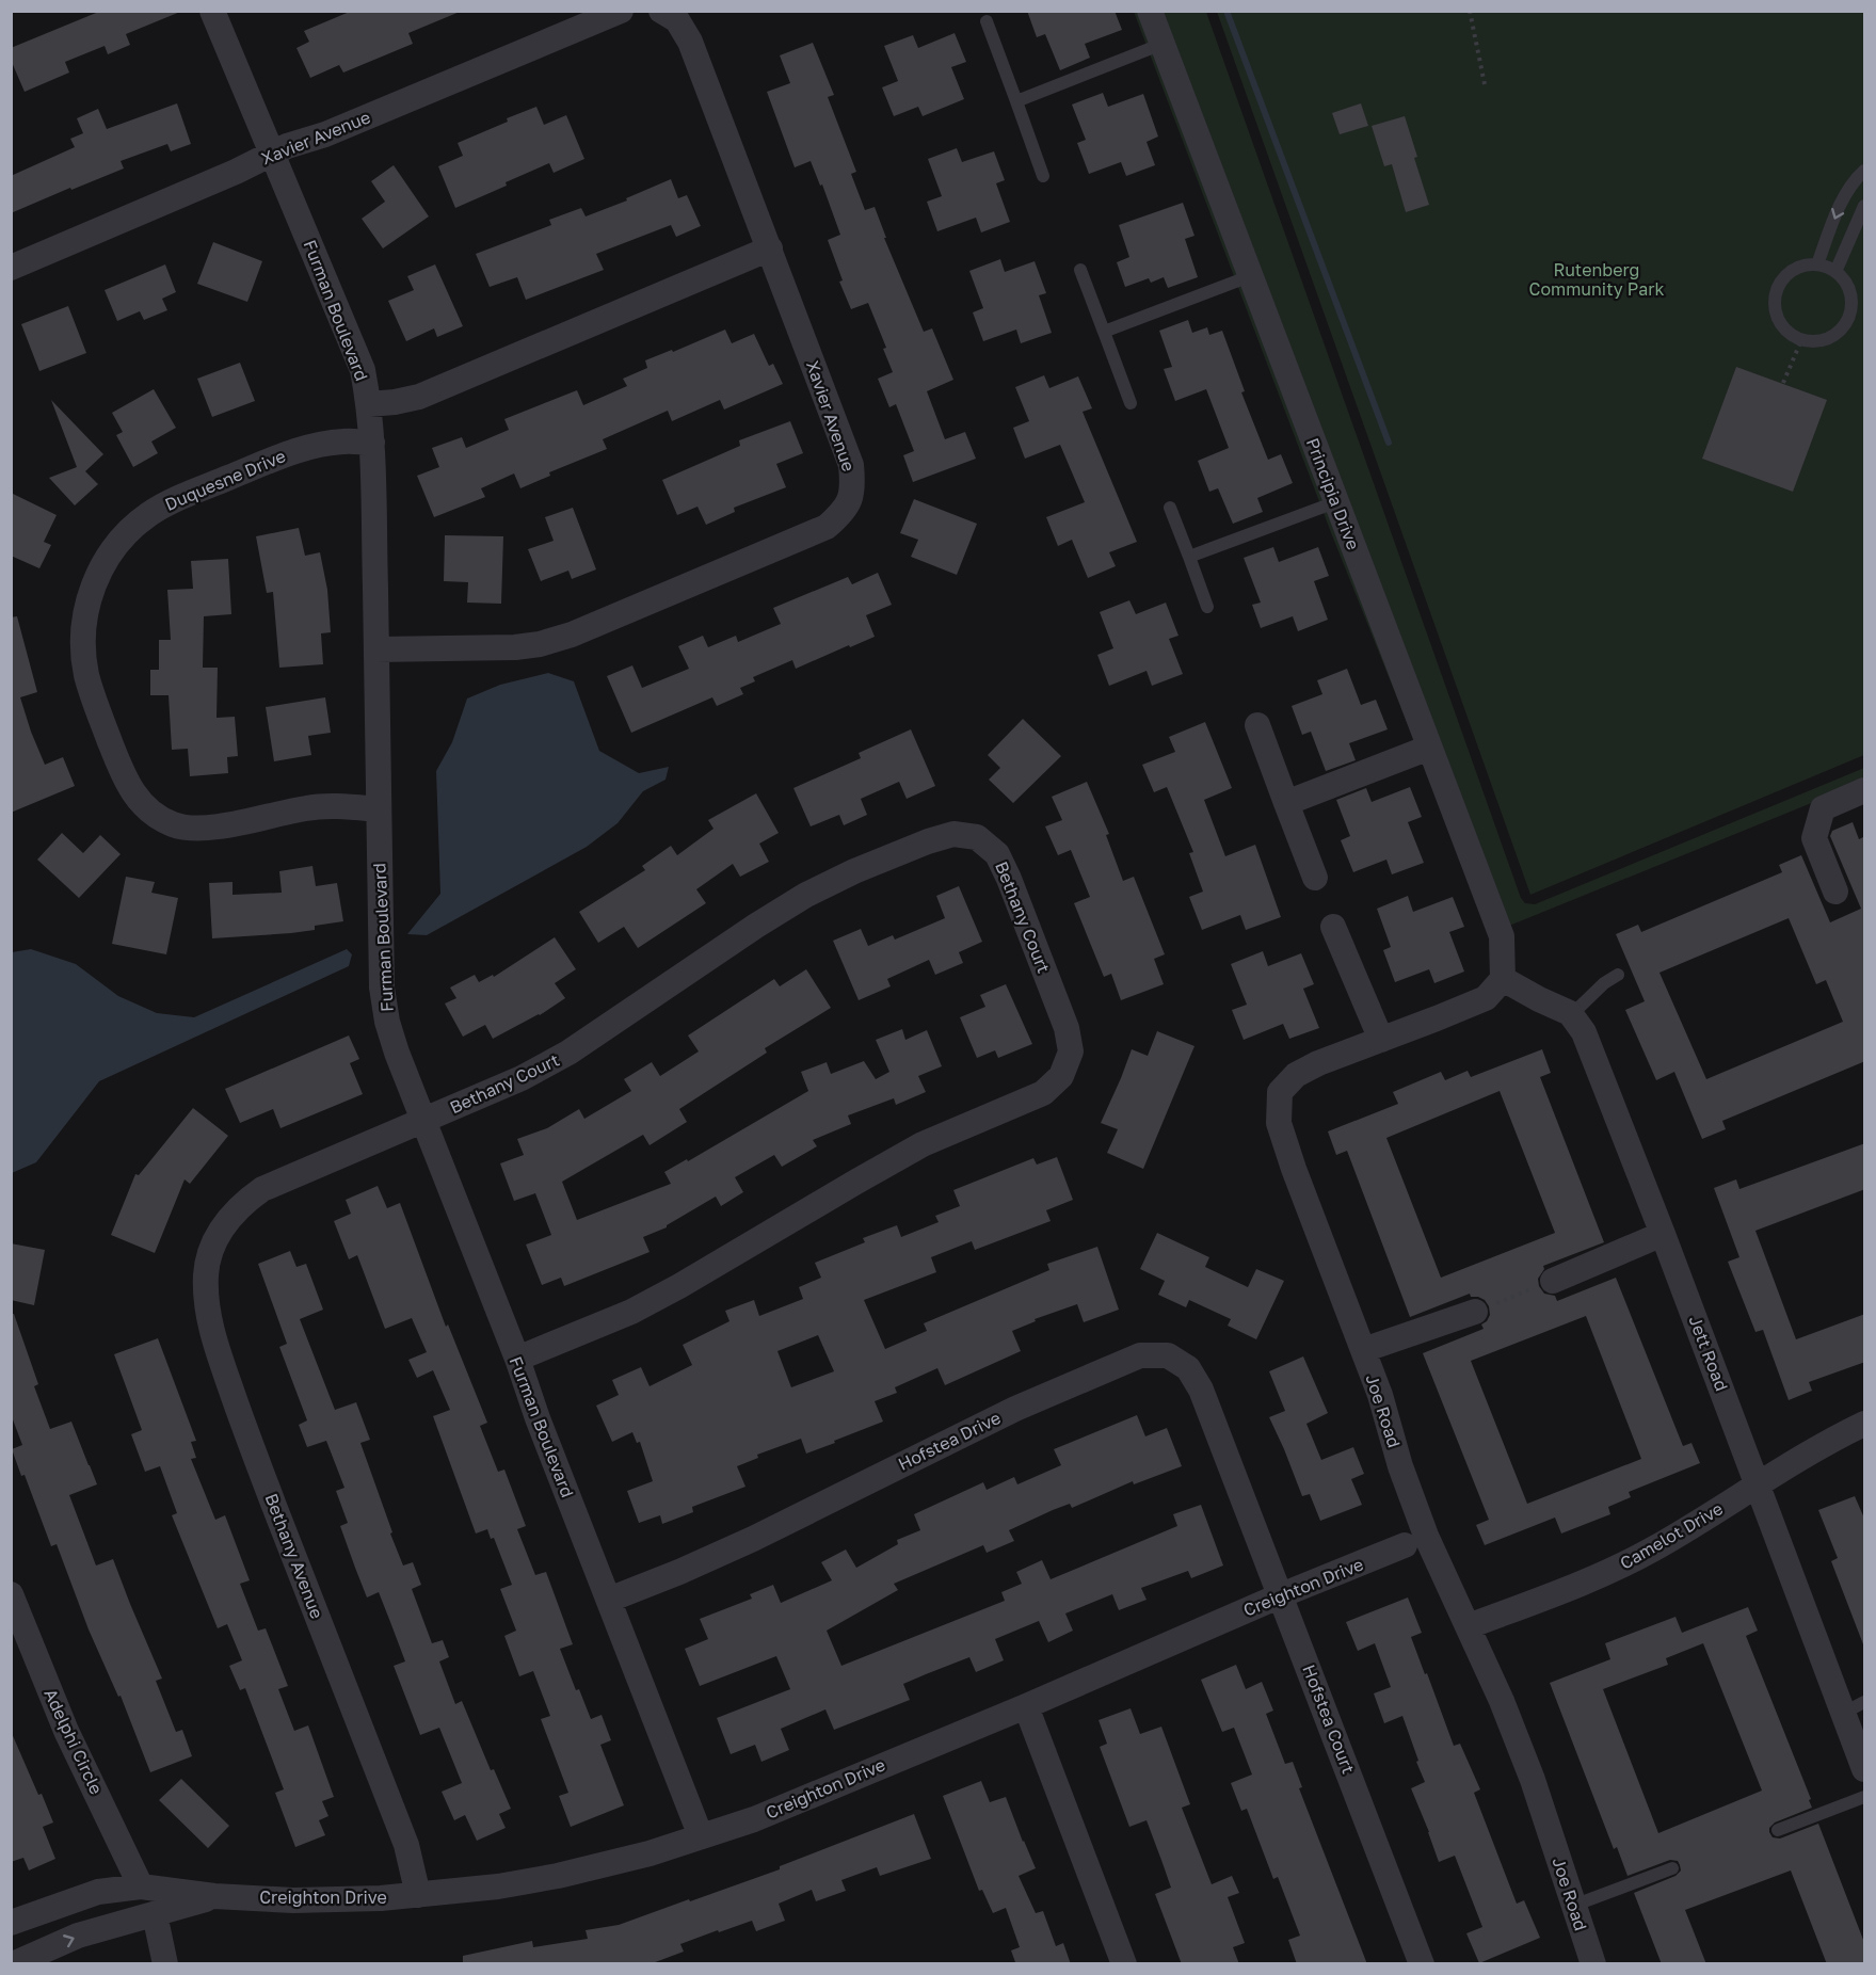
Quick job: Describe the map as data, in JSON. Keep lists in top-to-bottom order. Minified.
{"streets":{"street":["Xavier Avenue","Furman Boulevard","Duquesne Drive","Principia Drive","Bethany Court","Jett Road","Joe Road","Hofstea Drive","Camelot Drive","Bethany Avenue","Creighton Drive","Hofstea Court","Adelphi Circle"]},"crossings":[["Xavier Avenue","Furman Boulevard"],["Furman Boulevard","Duquesne Drive"],["Furman Boulevard","Bethany Court"],["Furman Boulevard","Hofstea Drive"],["Furman Boulevard","Creighton Drive"],["Principia Drive","Joe Road"],["Bethany Court","Bethany Avenue"],["Jett Road","Camelot Drive"],["Joe Road","Camelot Drive"],["Hofstea Drive","Hofstea Court"],["Bethany Avenue","Creighton Drive"],["Creighton Drive","Hofstea Court"],["Creighton Drive","Adelphi Circle"]],"parks":["Rutenberg Community Park"]}
